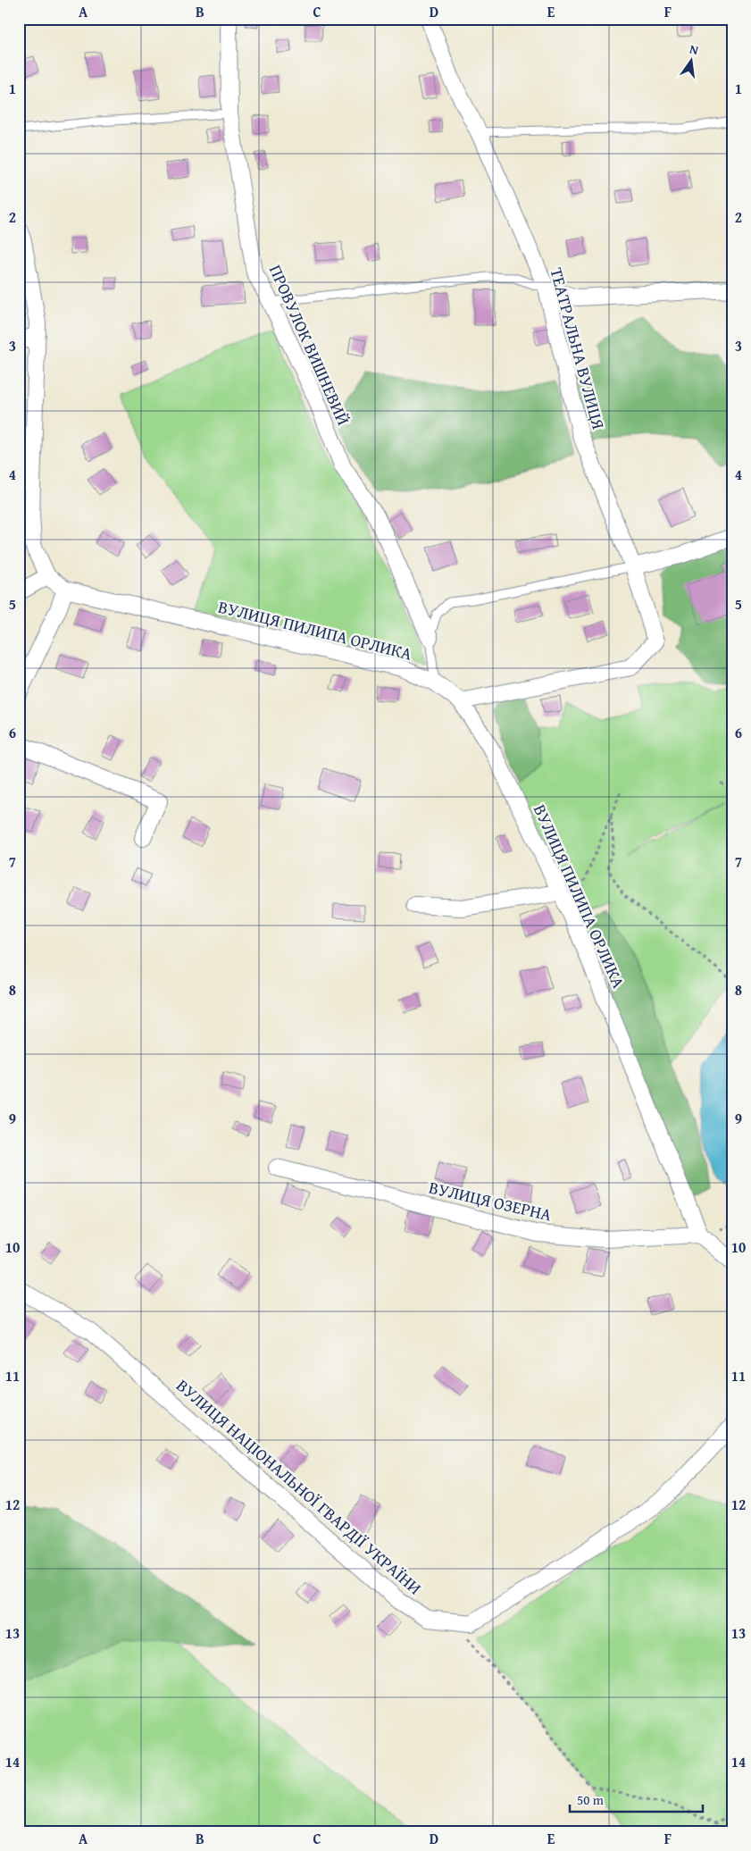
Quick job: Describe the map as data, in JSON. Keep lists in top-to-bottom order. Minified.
{"streets":{"street":["ПРОВУЛОК ВИШНЕВИЙ","ТЕАТРАЛЬНА ВУЛИЦЯ","ВУЛИЦЯ ПИЛИПА ОРЛИКА","ВУЛИЦЯ ОЗЕРНА","ВУЛИЦЯ НАЦІОНАЛЬНОЇ ГВАРДІЇ УКРАЇНИ"]},"crossings":[["ТЕАТРАЛЬНА ВУЛИЦЯ","ВУЛИЦЯ ПИЛИПА ОРЛИКА"],["ВУЛИЦЯ ПИЛИПА ОРЛИКА","ВУЛИЦЯ ОЗЕРНА"]],"scale_bar":"50 m","north":"top","grid":{"columns":["A","B","C","D","E","F"],"rows":["1","2","3","4","5","6","7","8","9","10","11","12","13","14"]}}
